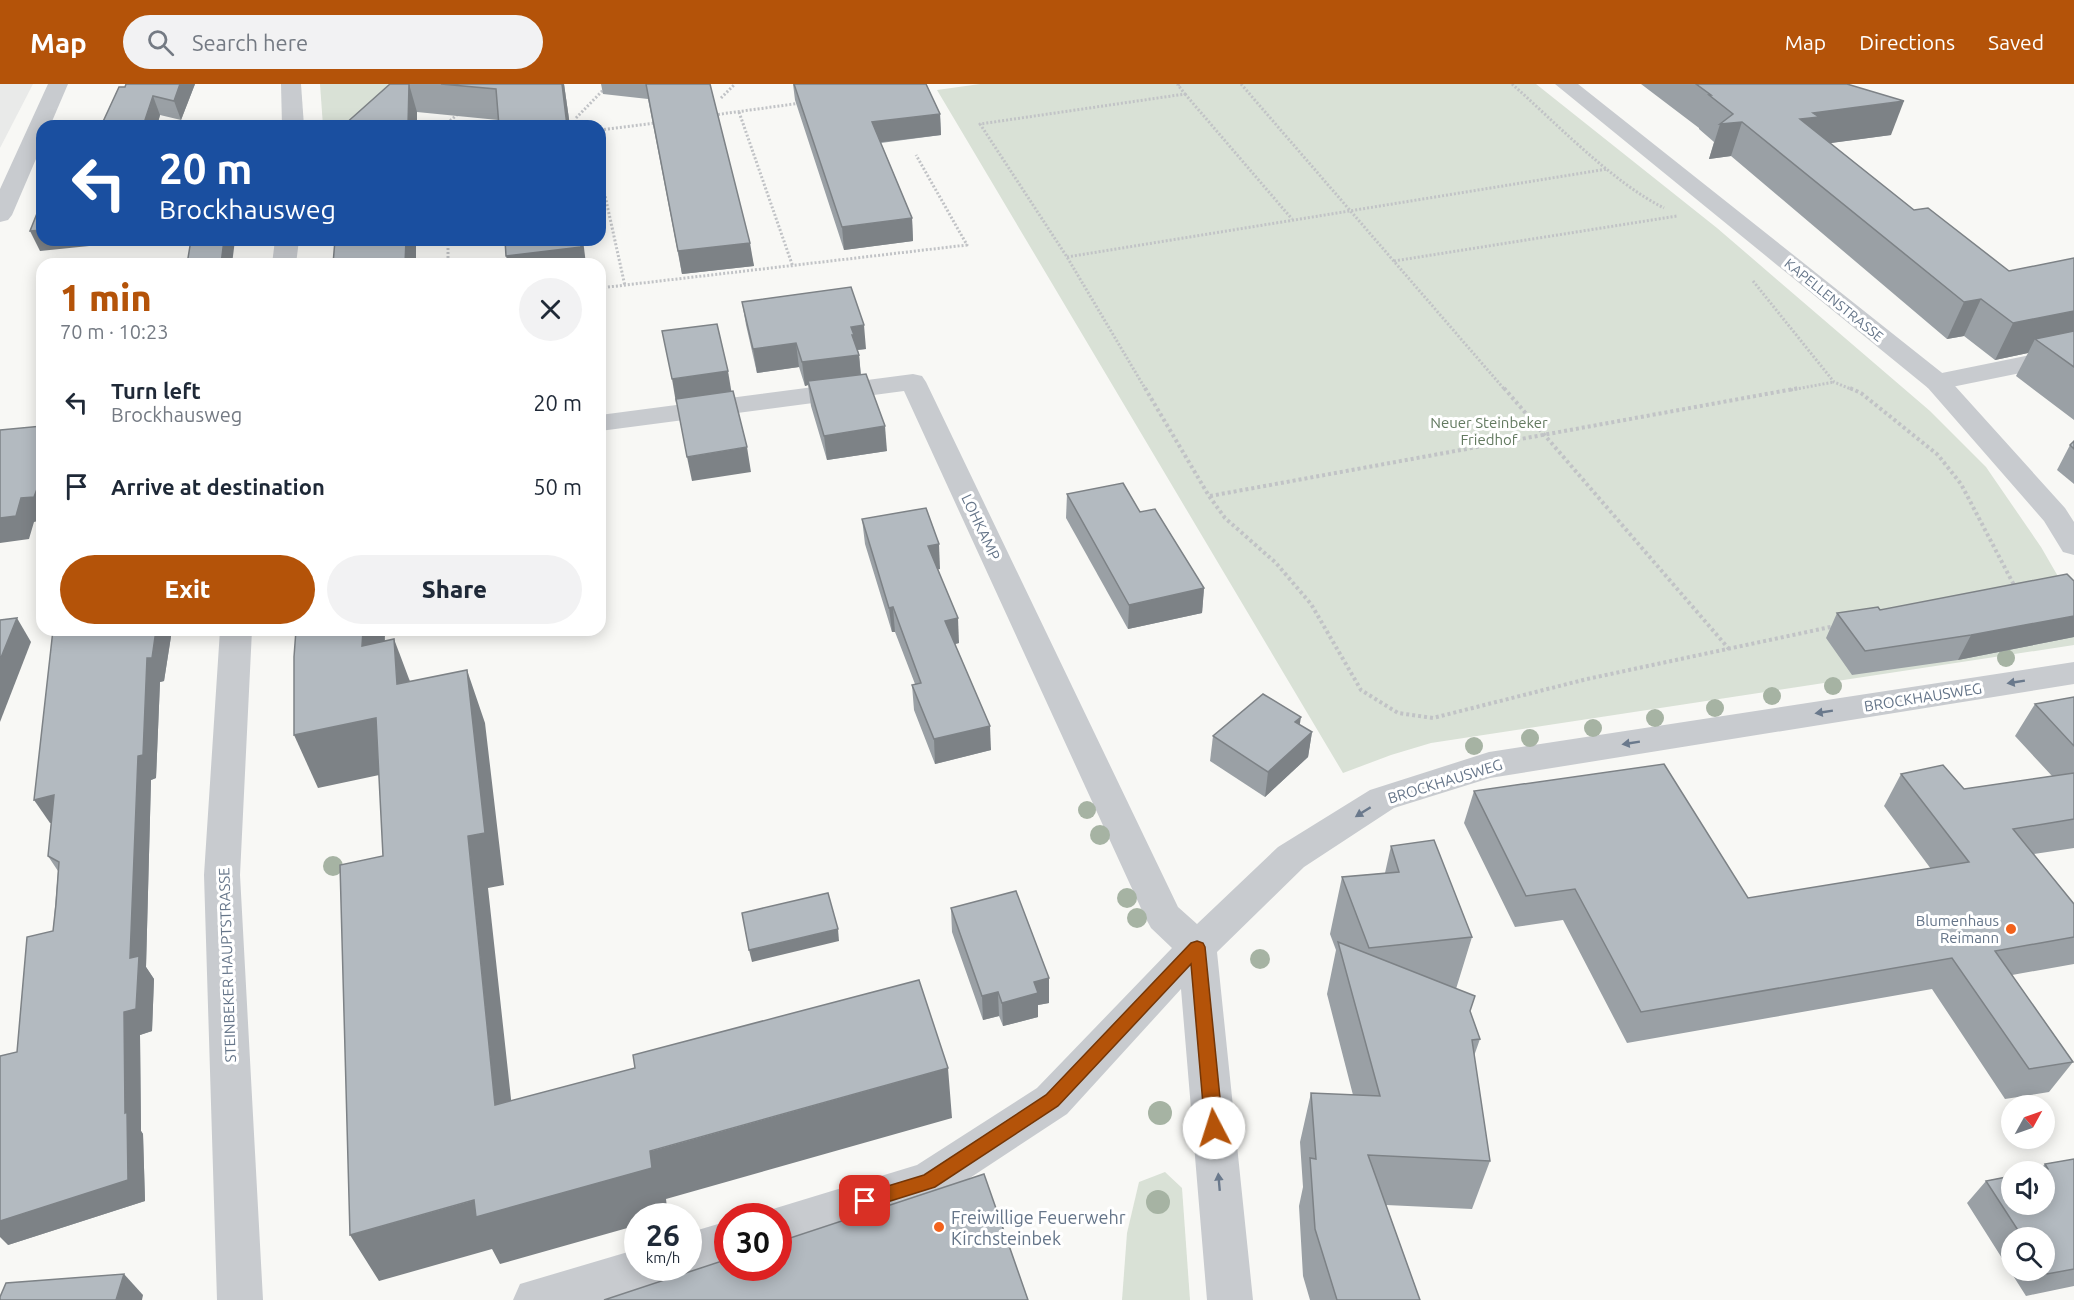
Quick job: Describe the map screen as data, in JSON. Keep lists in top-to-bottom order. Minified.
{"streets":{"street":["KAPELLENSTRASSE","LOHKAMP","BROCKHAUSWEG","STEINBEKER HAUPTSTRASSE"]},"crossings":[["LOHKAMP","BROCKHAUSWEG"]],"one_way":["BROCKHAUSWEG"],"parks":["Neuer Steinbeker Friedhof"],"places":["Blumenhaus Reimann","Freiwillige Feuerwehr Kirchsteinbek"],"north":"top right","page":{"header":"Map","search":"Search here","nav":["Map","Directions","Saved"],"turn":["20 m","Brockhausweg"],"heading":["1 min","70 m · 10:23"],"list":[{"name":"Turn left","note":"Brockhausweg","value":"20 m"},{"name":"Arrive at destination","value":"50 m"}],"buttons":["Exit","Share"],"speed":"26 km/h","limit":"30"}}
